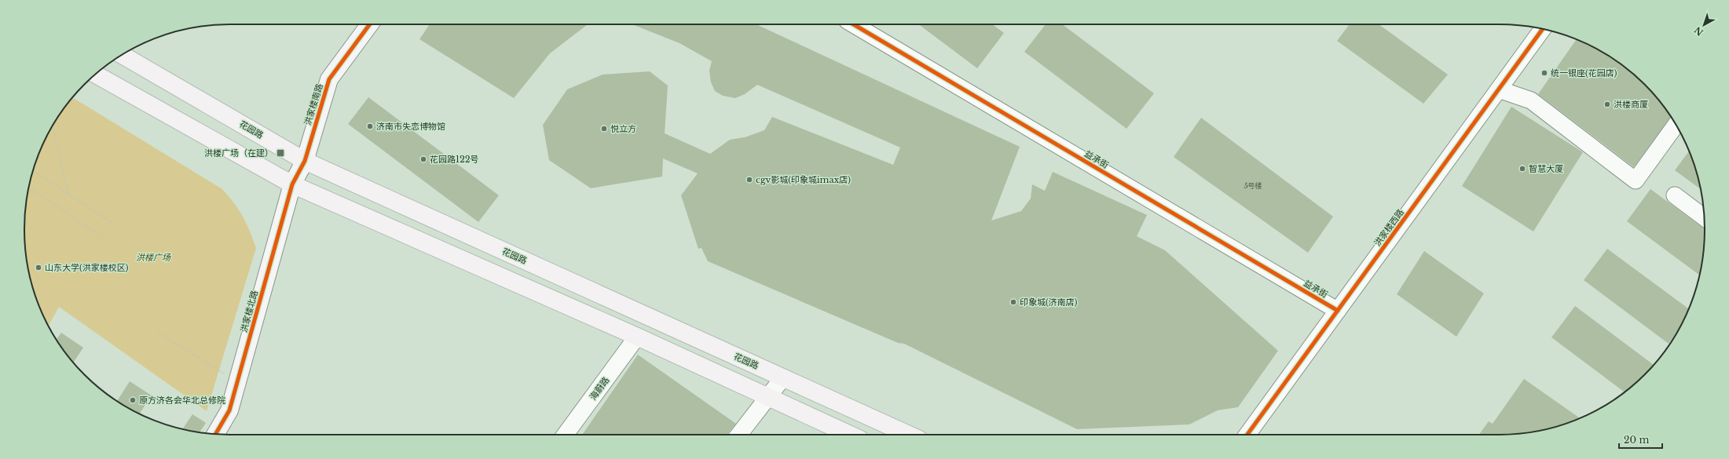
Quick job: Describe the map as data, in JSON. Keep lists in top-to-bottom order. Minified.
{"streets":{"main road":["花园路"],"street":["洪家楼南路","益承街","洪家楼西路","洪家楼北路","海蔚路"]},"crossings":[["洪家楼南路","花园路"],["洪家楼南路","洪家楼北路"],["益承街","洪家楼西路"]],"parks":["洪楼广场"],"places":{"other":["统一银座(花园店)","洪楼商厦","济南市失恋博物馆","悦立方","花园路122号","智慧大厦","cgv影城(印象城imax店)","山东大学(洪家楼校区)","印象城(济南店)","原方济各会华北总修院"],"transit":["洪楼广场（在建）"]},"house_numbers":["5号楼"],"scale_bar":"20 m","north":"bottom left"}
